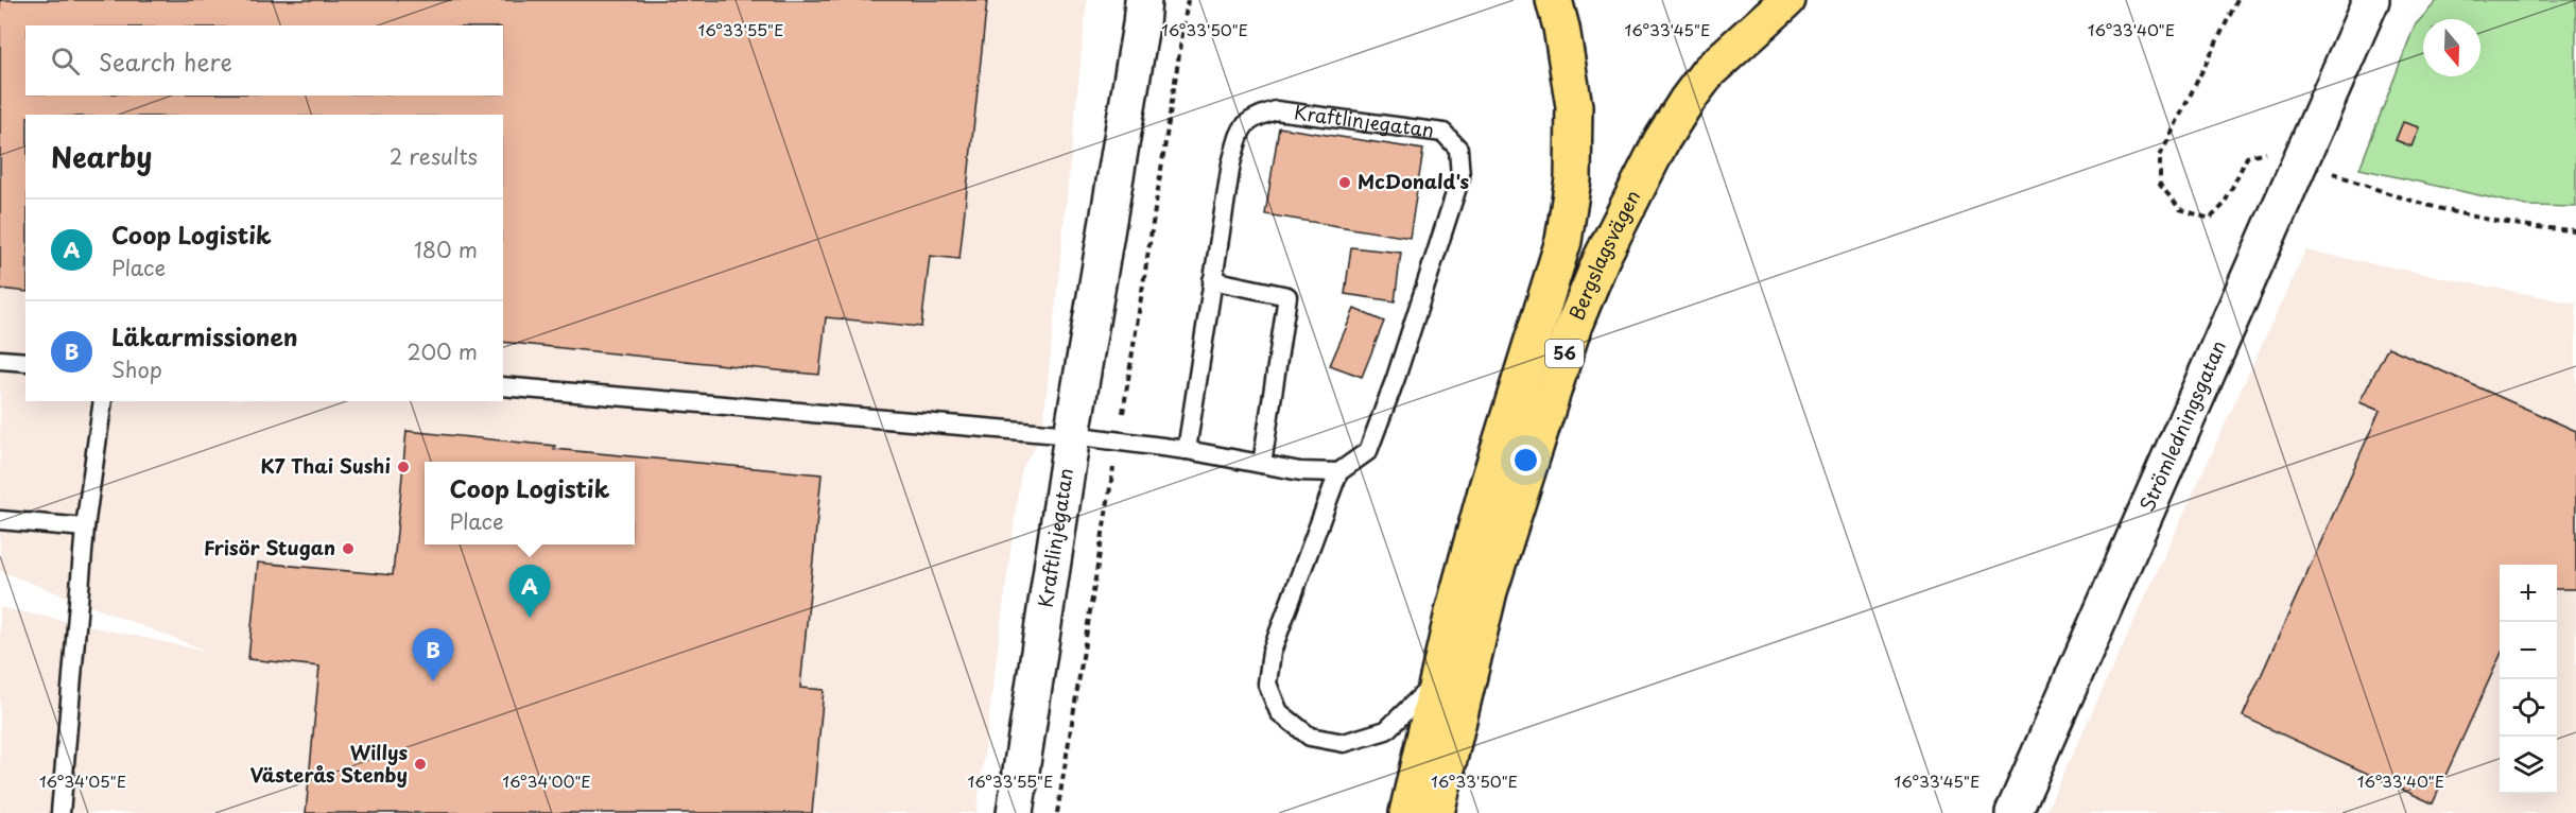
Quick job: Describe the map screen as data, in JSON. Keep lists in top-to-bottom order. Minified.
{"streets":{"highway":["Bergslagsvägen","56"],"street":["Kraftlinjegatan","Strömledningsgatan"]},"places":["McDonald's","K7 Thai Sushi","Frisör Stugan","Willys Västerås Stenby"],"north":"bottom","page":{"search":"Search here","heading":["Nearby","2 results"],"list":[{"mark":"A","name":"Coop Logistik","note":"Place","value":"180 m"},{"mark":"B","name":"Läkarmissionen","note":"Shop","value":"200 m"}],"popup":["Coop Logistik","Place"],"map_buttons":["+","−"],"pins":["A","B"]},"coordinates":["16°33'55\"E","16°33'50\"E","16°33'45\"E","16°33'40\"E","16°34'05\"E","16°34'00\"E"]}
